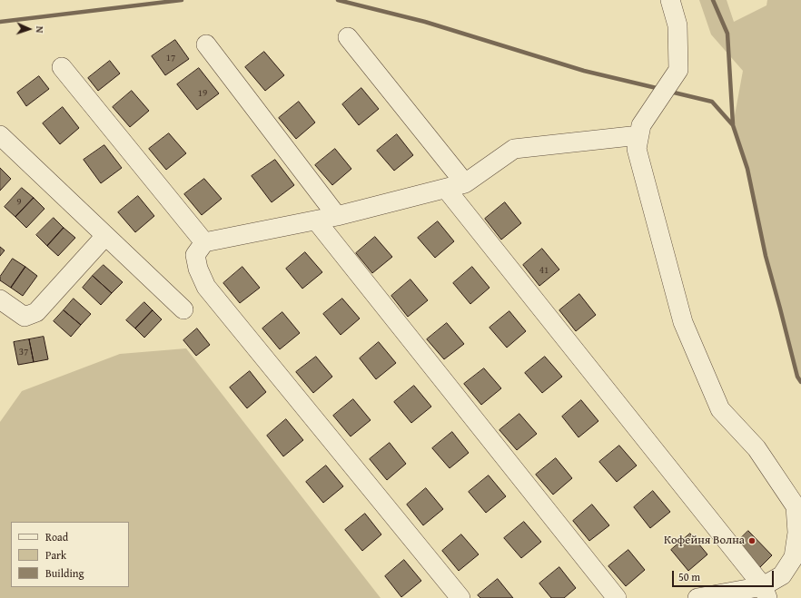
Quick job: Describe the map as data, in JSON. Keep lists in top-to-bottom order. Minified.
{"places":["Кофейня Волна"],"house_numbers":["17","19","9","41","37"],"legend":["Road","Park","Building"],"scale_bar":"50 m","north":"right"}
